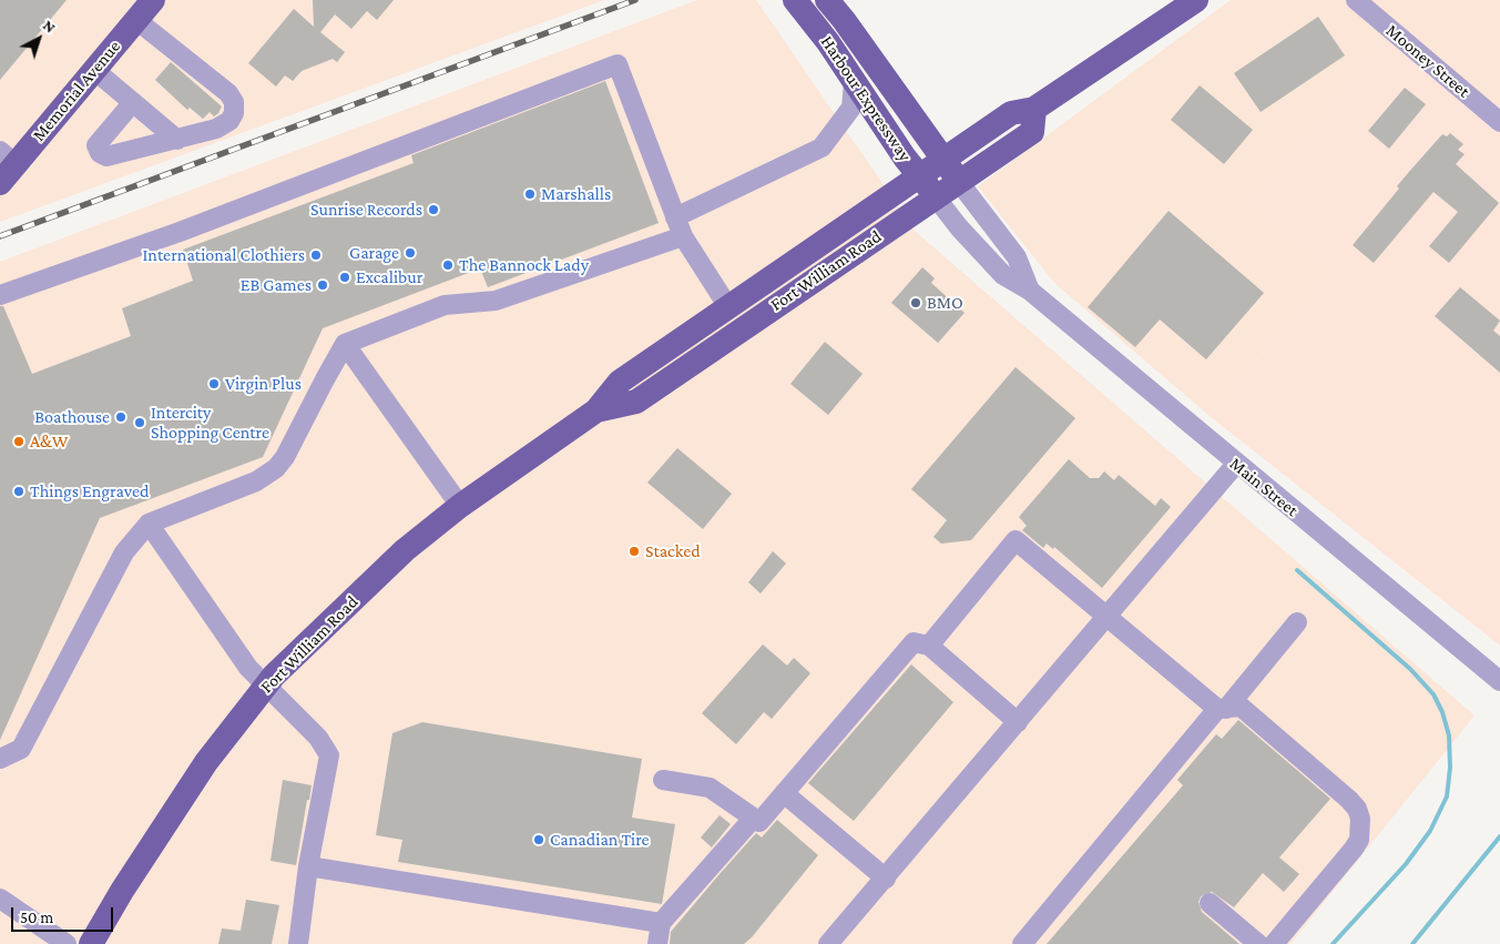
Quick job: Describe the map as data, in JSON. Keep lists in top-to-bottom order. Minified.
{"streets":{"main road":["Memorial Avenue","Harbour Expressway","Fort William Road"],"street":["Mooney Street","Main Street"]},"crossings":[["Harbour Expressway","Fort William Road"],["Harbour Expressway","Main Street"],["Fort William Road","Main Street"]],"places":["Marshalls","Sunrise Records","Garage","International Clothiers","The Bannock Lady","Excalibur","EB Games","BMO","Virgin Plus","Boathouse","Intercity Shopping Centre","A&W","Things Engraved","Stacked","Canadian Tire"],"scale_bar":"50 m","north":"top right"}
